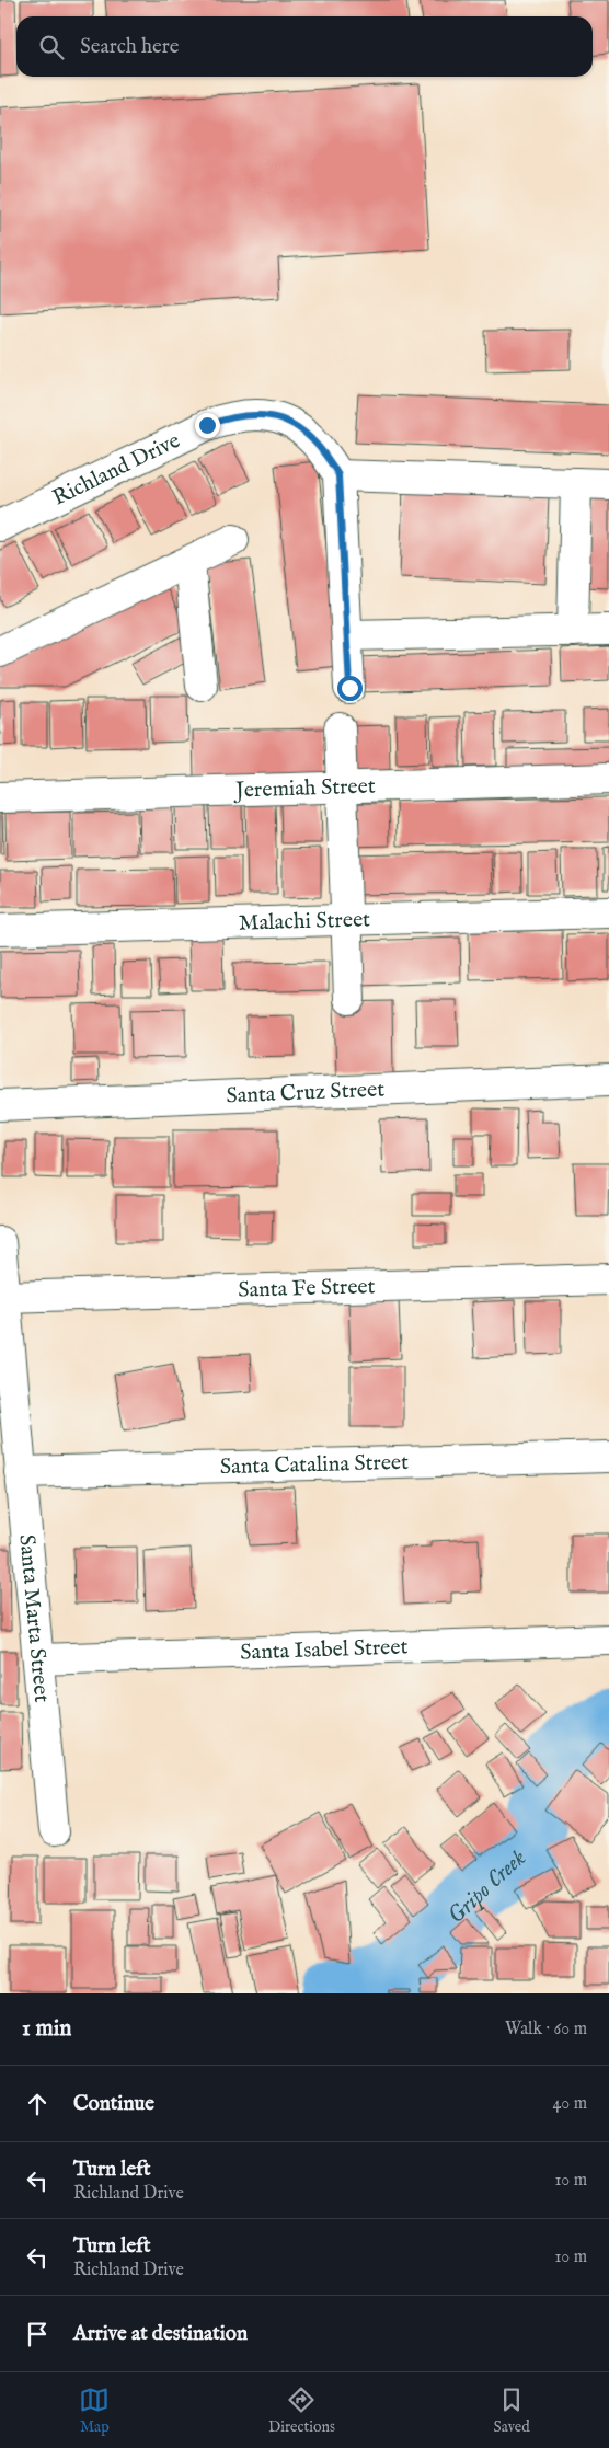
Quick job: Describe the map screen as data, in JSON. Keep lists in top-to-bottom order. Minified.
{"streets":{"street":["Richland Drive","Jeremiah Street","Malachi Street","Santa Cruz Street","Santa Fe Street","Santa Catalina Street","Santa Marta Street","Santa Isabel Street"]},"crossings":[["Santa Fe Street","Santa Marta Street"],["Santa Catalina Street","Santa Marta Street"],["Santa Marta Street","Santa Isabel Street"]],"water":["Gripo Creek"],"page":{"search":"Search here","heading":["1 min","Walk · 60 m"],"list":[["Continue","40 m"],["Turn left","Richland Drive","10 m"],["Turn left","Richland Drive","10 m"],"Arrive at destination"],"nav":["Map","Directions","Saved"]}}
